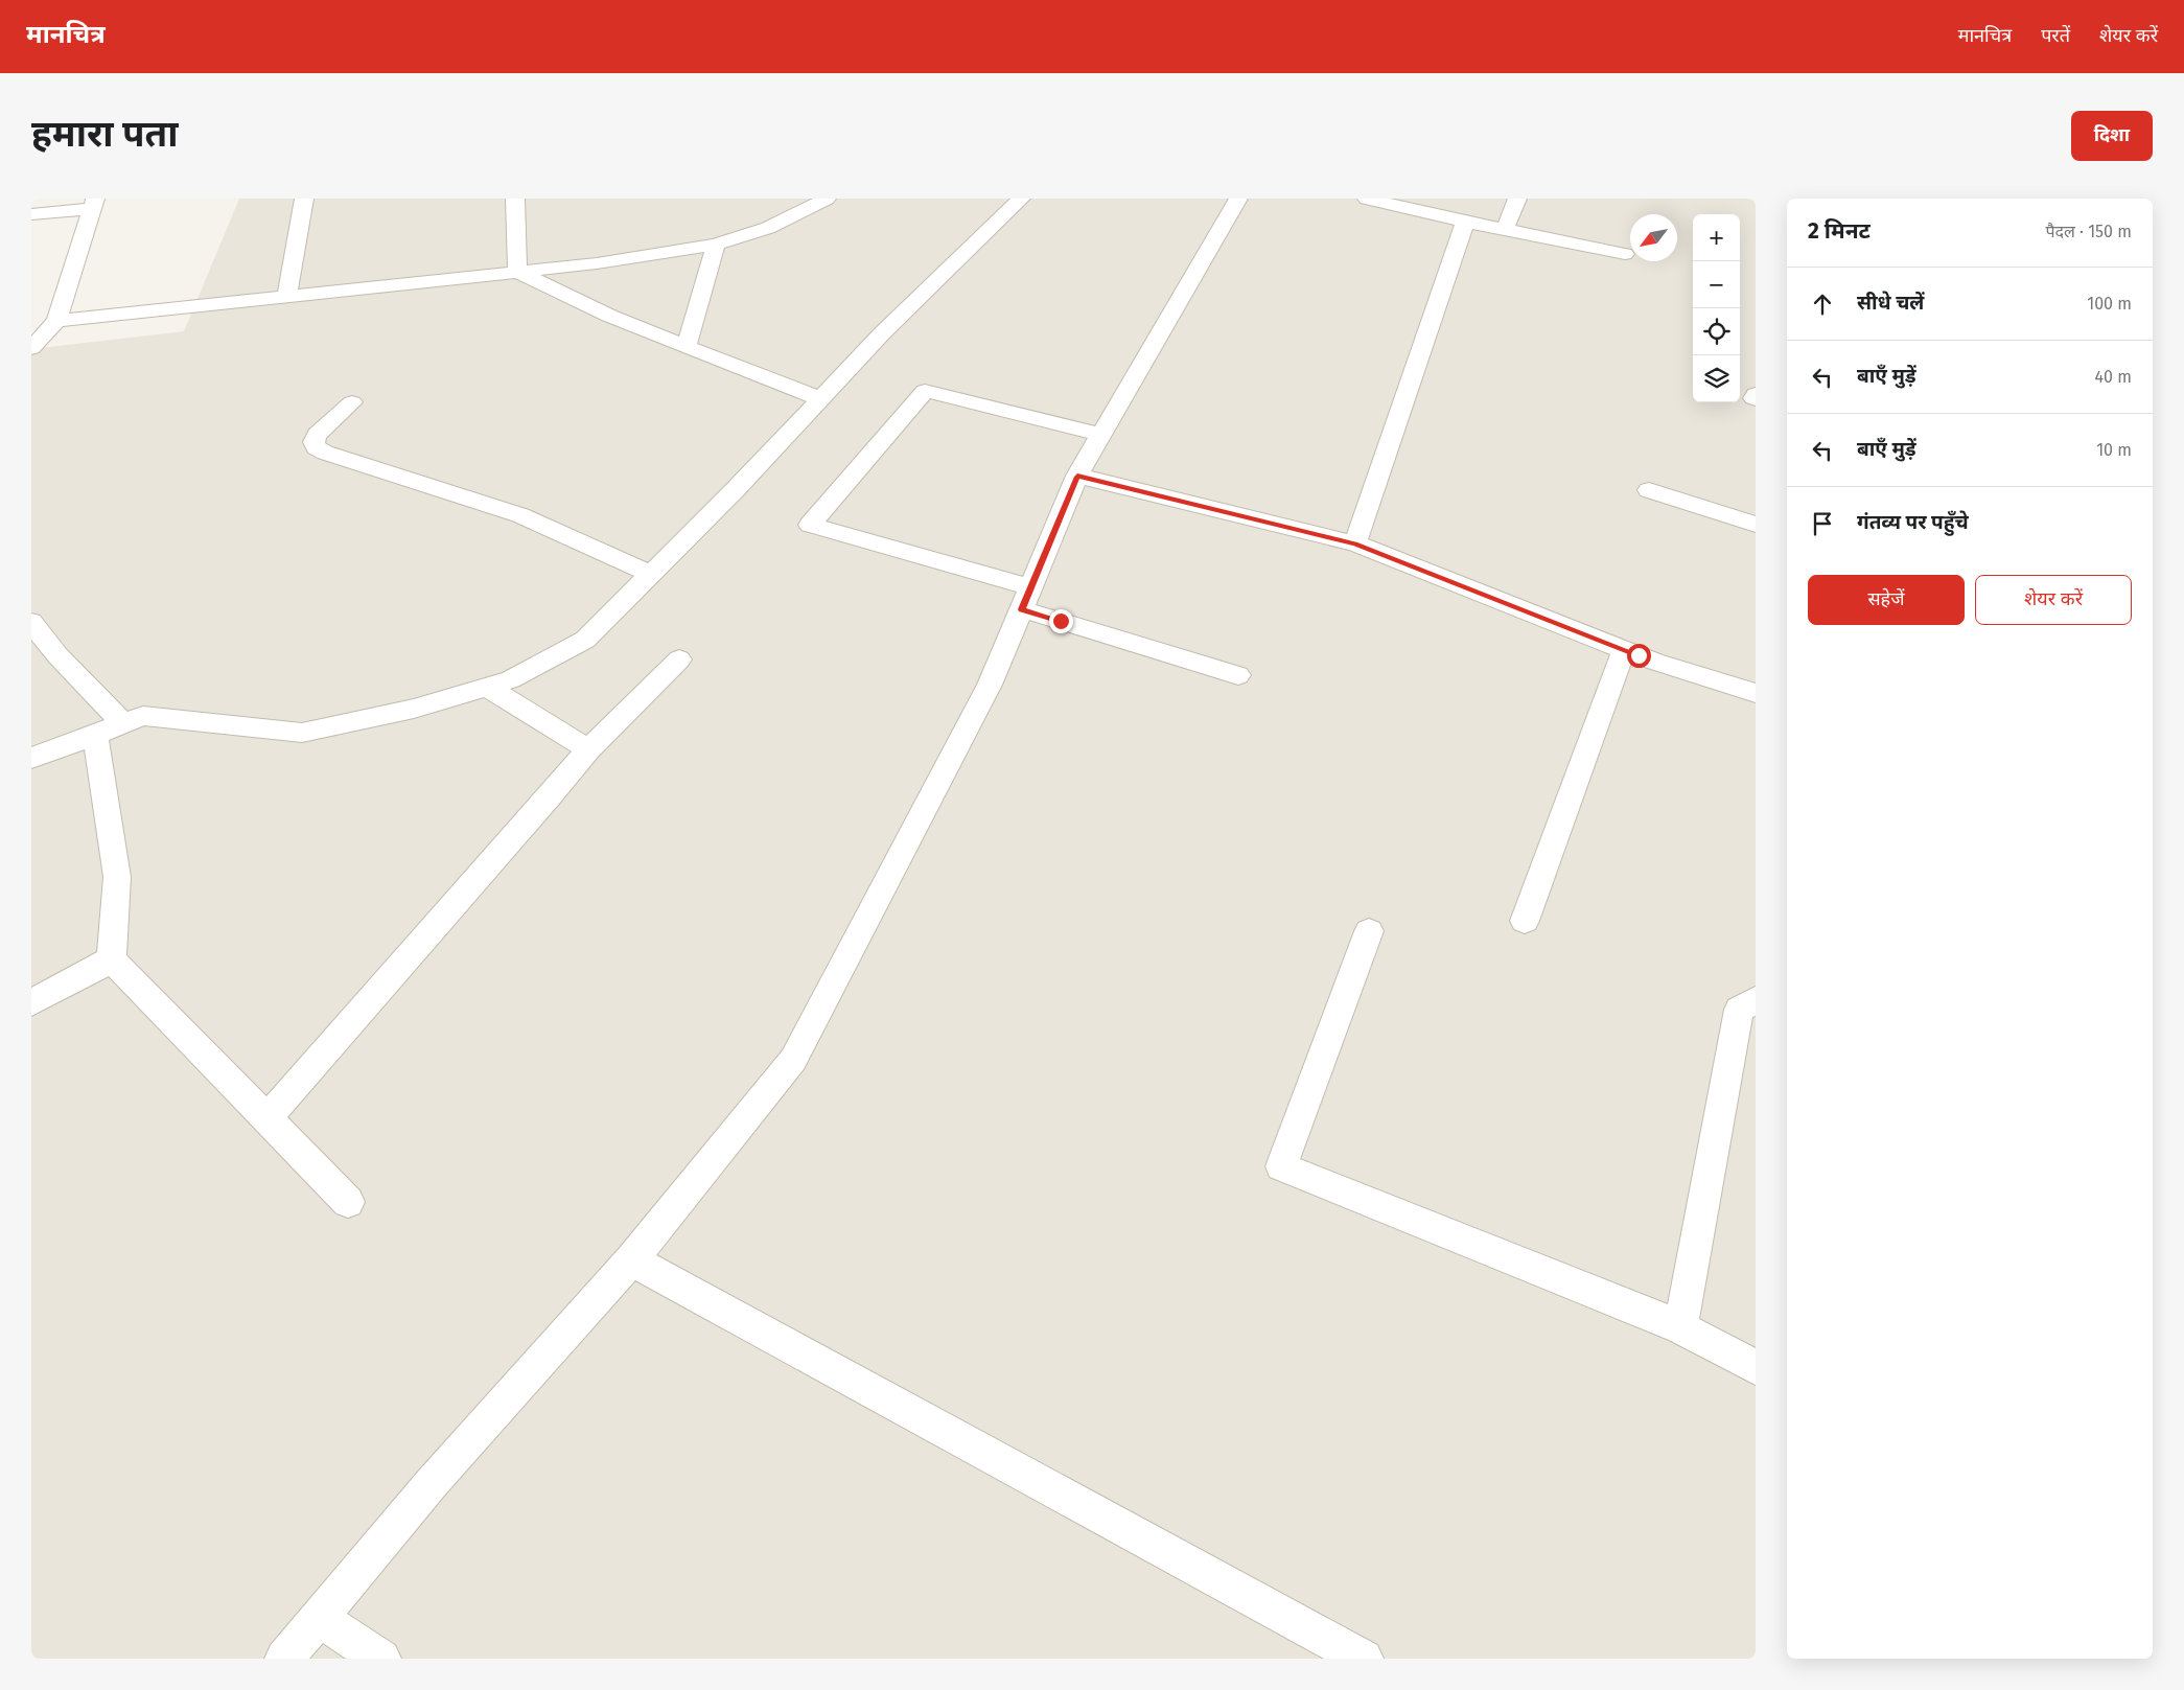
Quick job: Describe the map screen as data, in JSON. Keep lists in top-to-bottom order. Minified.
{"north":"bottom left","page":{"header":"मानचित्र","nav":["मानचित्र","परतें","शेयर करें"],"buttons":["दिशा",["सहेजें","शेयर करें"]],"title":"हमारा पता","heading":["2 मिनट","पैदल · 150 m"],"map_buttons":["+","−"],"list":[["सीधे चलें","100 m"],["बाएँ मुड़ें","40 m"],["बाएँ मुड़ें","10 m"],"गंतव्य पर पहुँचे"]}}
